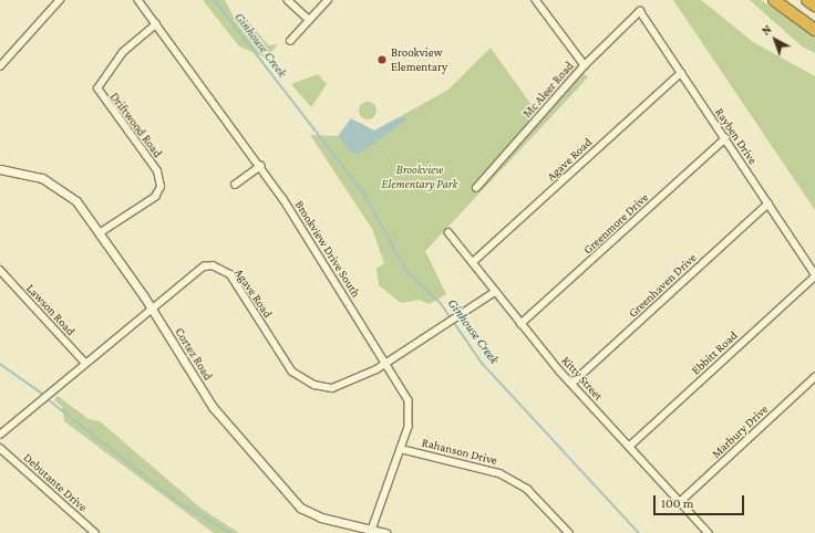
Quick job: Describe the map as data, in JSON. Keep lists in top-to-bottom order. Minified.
{"streets":{"street":["Mc Aleer Road","Driftwood Road","Rayben Drive","Agave Road","Greenmore Drive","Brookview Drive South","Greenhaven Drive","Lawson Road","Ebbitt Road","Cortez Road","Kitty Street","Marbury Drive","Rahanson Drive","Debutante Drive"]},"crossings":[["Mc Aleer Road","Rayben Drive"],["Driftwood Road","Brookview Drive South"],["Driftwood Road","Cortez Road"],["Rayben Drive","Agave Road"],["Rayben Drive","Greenmore Drive"],["Rayben Drive","Greenhaven Drive"],["Rayben Drive","Ebbitt Road"],["Agave Road","Brookview Drive South"],["Agave Road","Lawson Road"],["Agave Road","Cortez Road"],["Agave Road","Kitty Street"],["Greenmore Drive","Kitty Street"],["Brookview Drive South","Cortez Road"],["Brookview Drive South","Rahanson Drive"],["Greenhaven Drive","Kitty Street"],["Ebbitt Road","Kitty Street"],["Kitty Street","Marbury Drive"]],"water":["Ginhouse Creek"],"parks":["Brookview Elementary Park"],"places":["Brookview Elementary"],"scale_bar":"100 m","north":"top left"}
